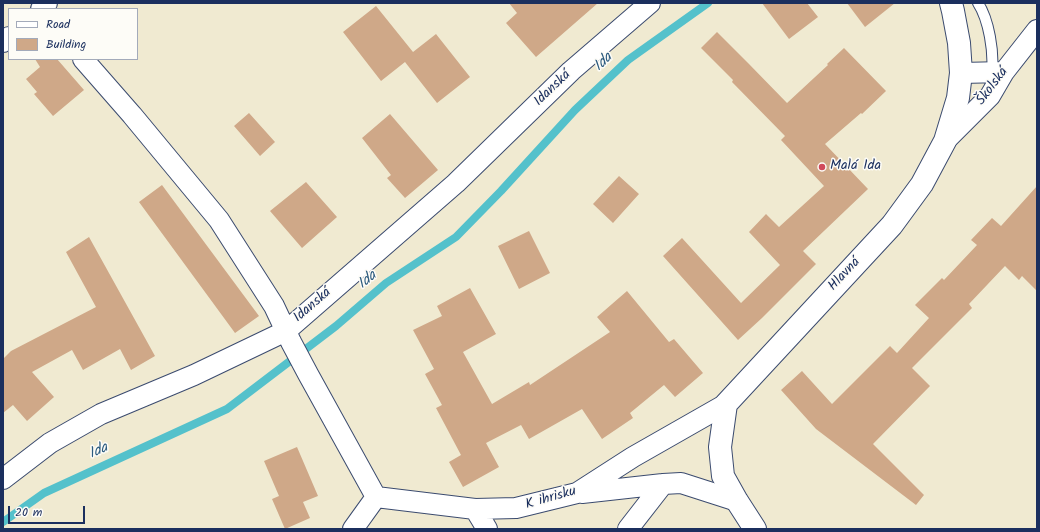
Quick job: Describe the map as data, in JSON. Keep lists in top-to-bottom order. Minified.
{"streets":{"main road":["Hlavná"],"street":["Školská","Idanská","K ihrisku"]},"crossings":[["Školská","Hlavná"],["Hlavná","K ihrisku"]],"water":["Ida"],"places":["Malá Ida"],"legend":["Road","Building"],"scale_bar":"20 m"}
